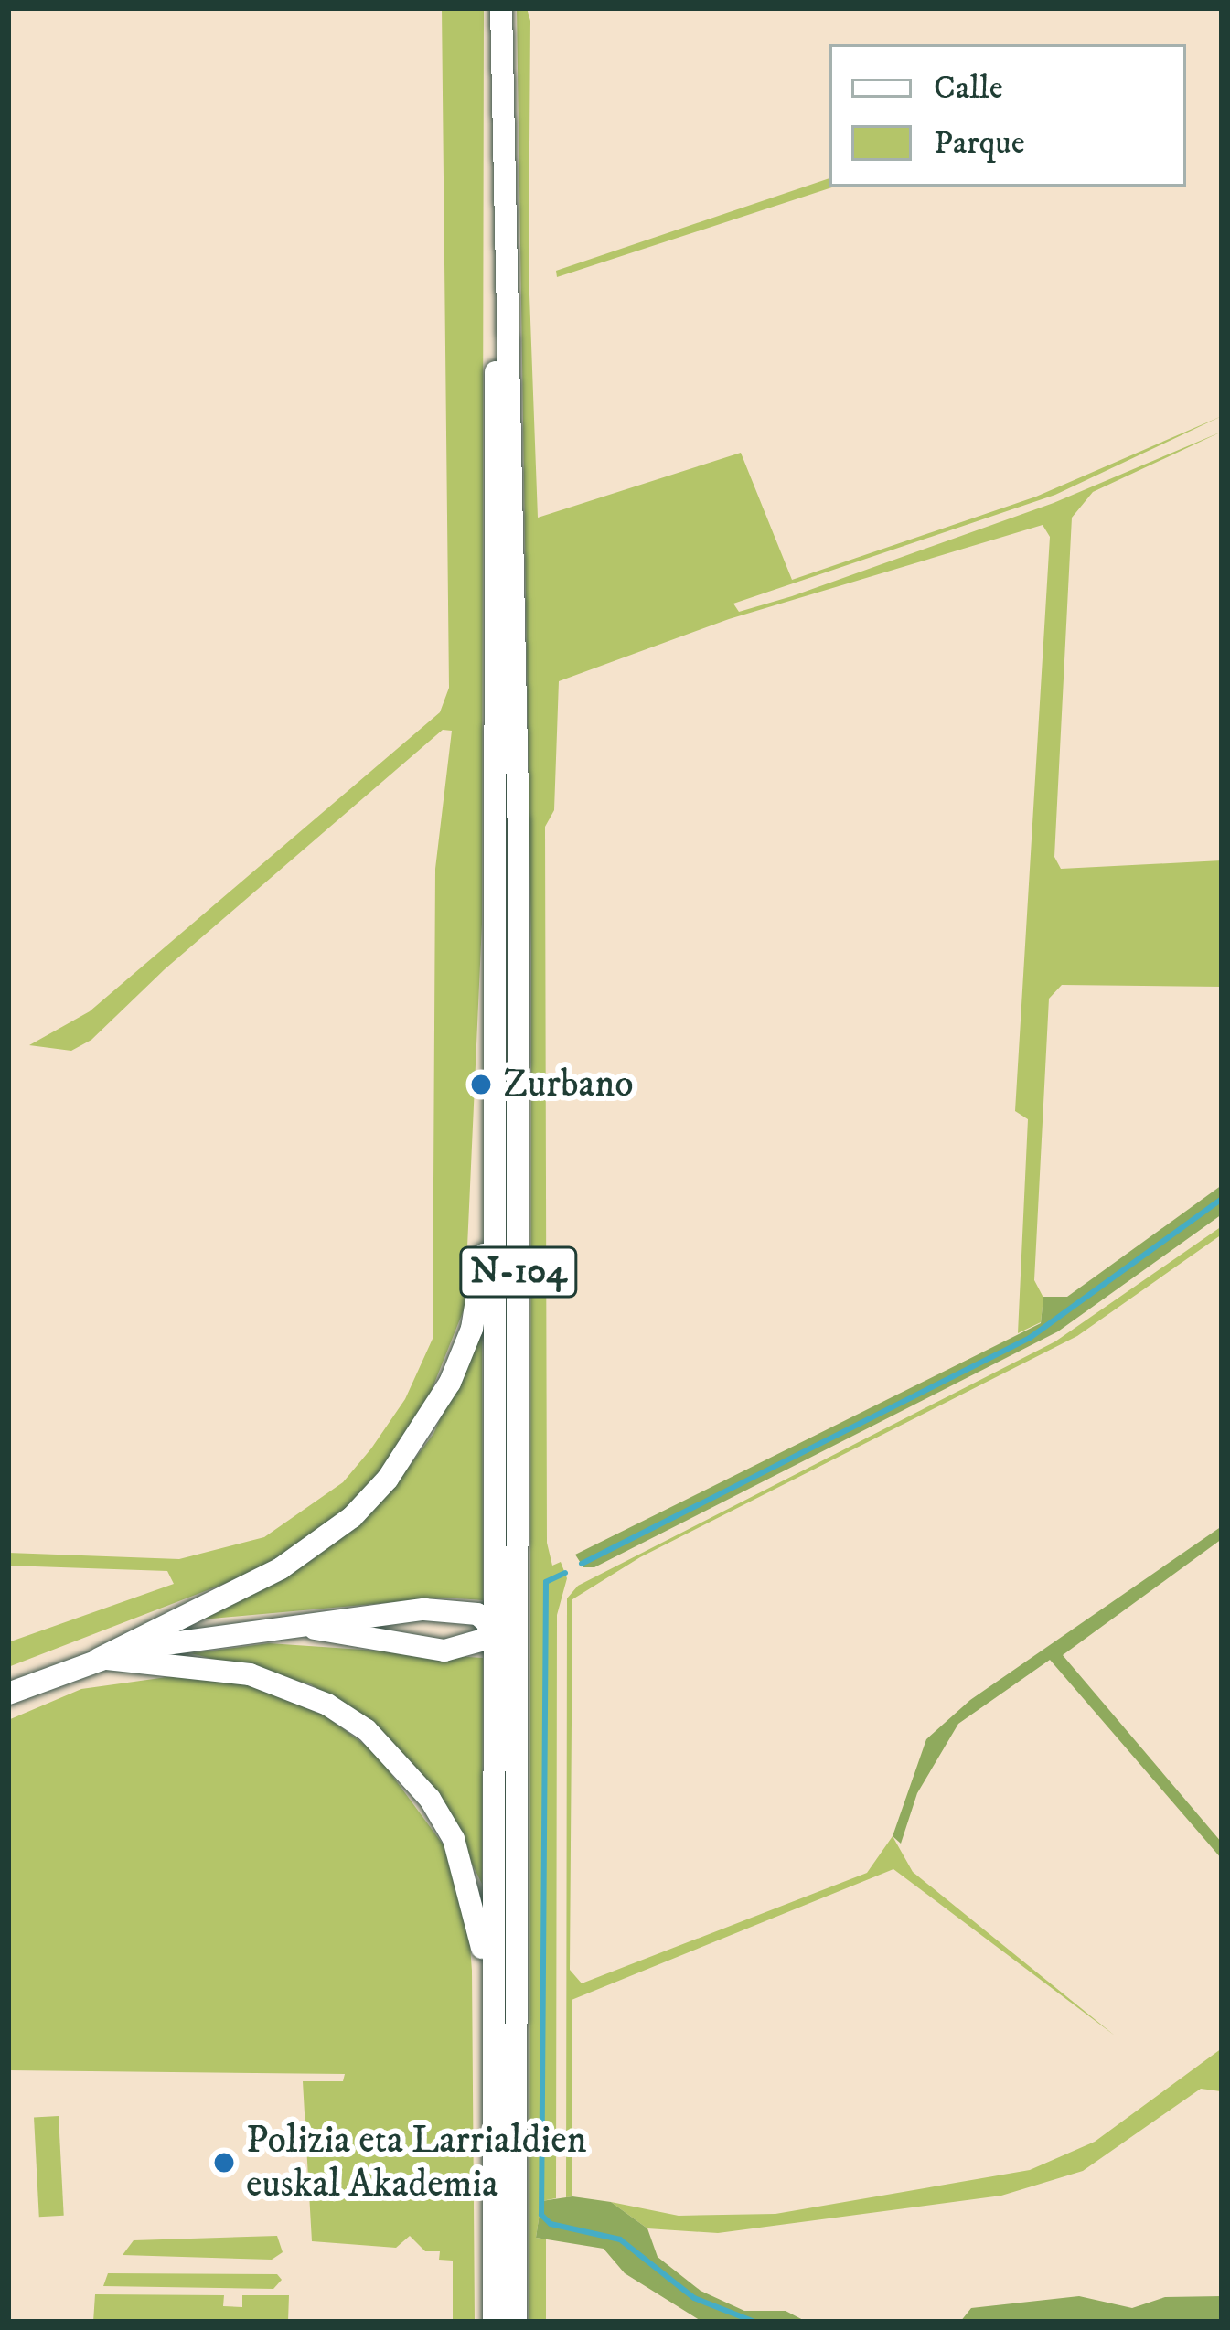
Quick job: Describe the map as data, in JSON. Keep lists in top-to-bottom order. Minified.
{"streets":{"main road":["N-104"]},"places":["Zurbano","Polizia eta Larrialdien euskal Akademia"],"legend":["Calle","Parque"]}
